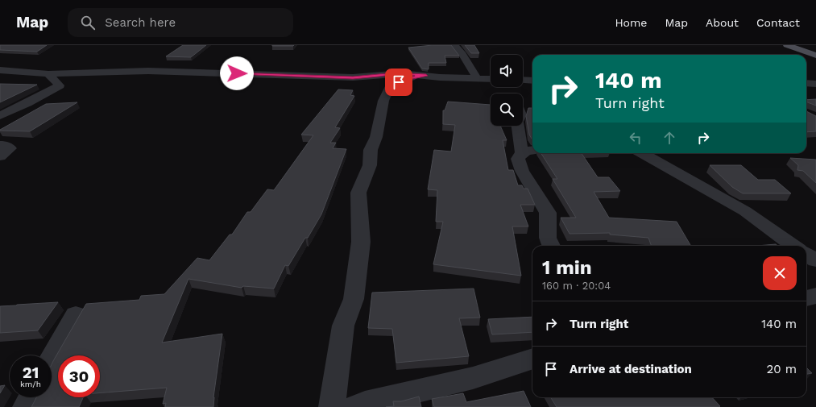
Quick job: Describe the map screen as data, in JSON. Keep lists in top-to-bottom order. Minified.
{"page":{"header":"Map","search":"Search here","nav":["Home","Map","About","Contact"],"turn":["140 m","Turn right"],"heading":["1 min","160 m · 20:04"],"list":[{"name":"Turn right","value":"140 m"},{"name":"Arrive at destination","value":"20 m"}],"speed":"21 km/h","limit":"30"}}
